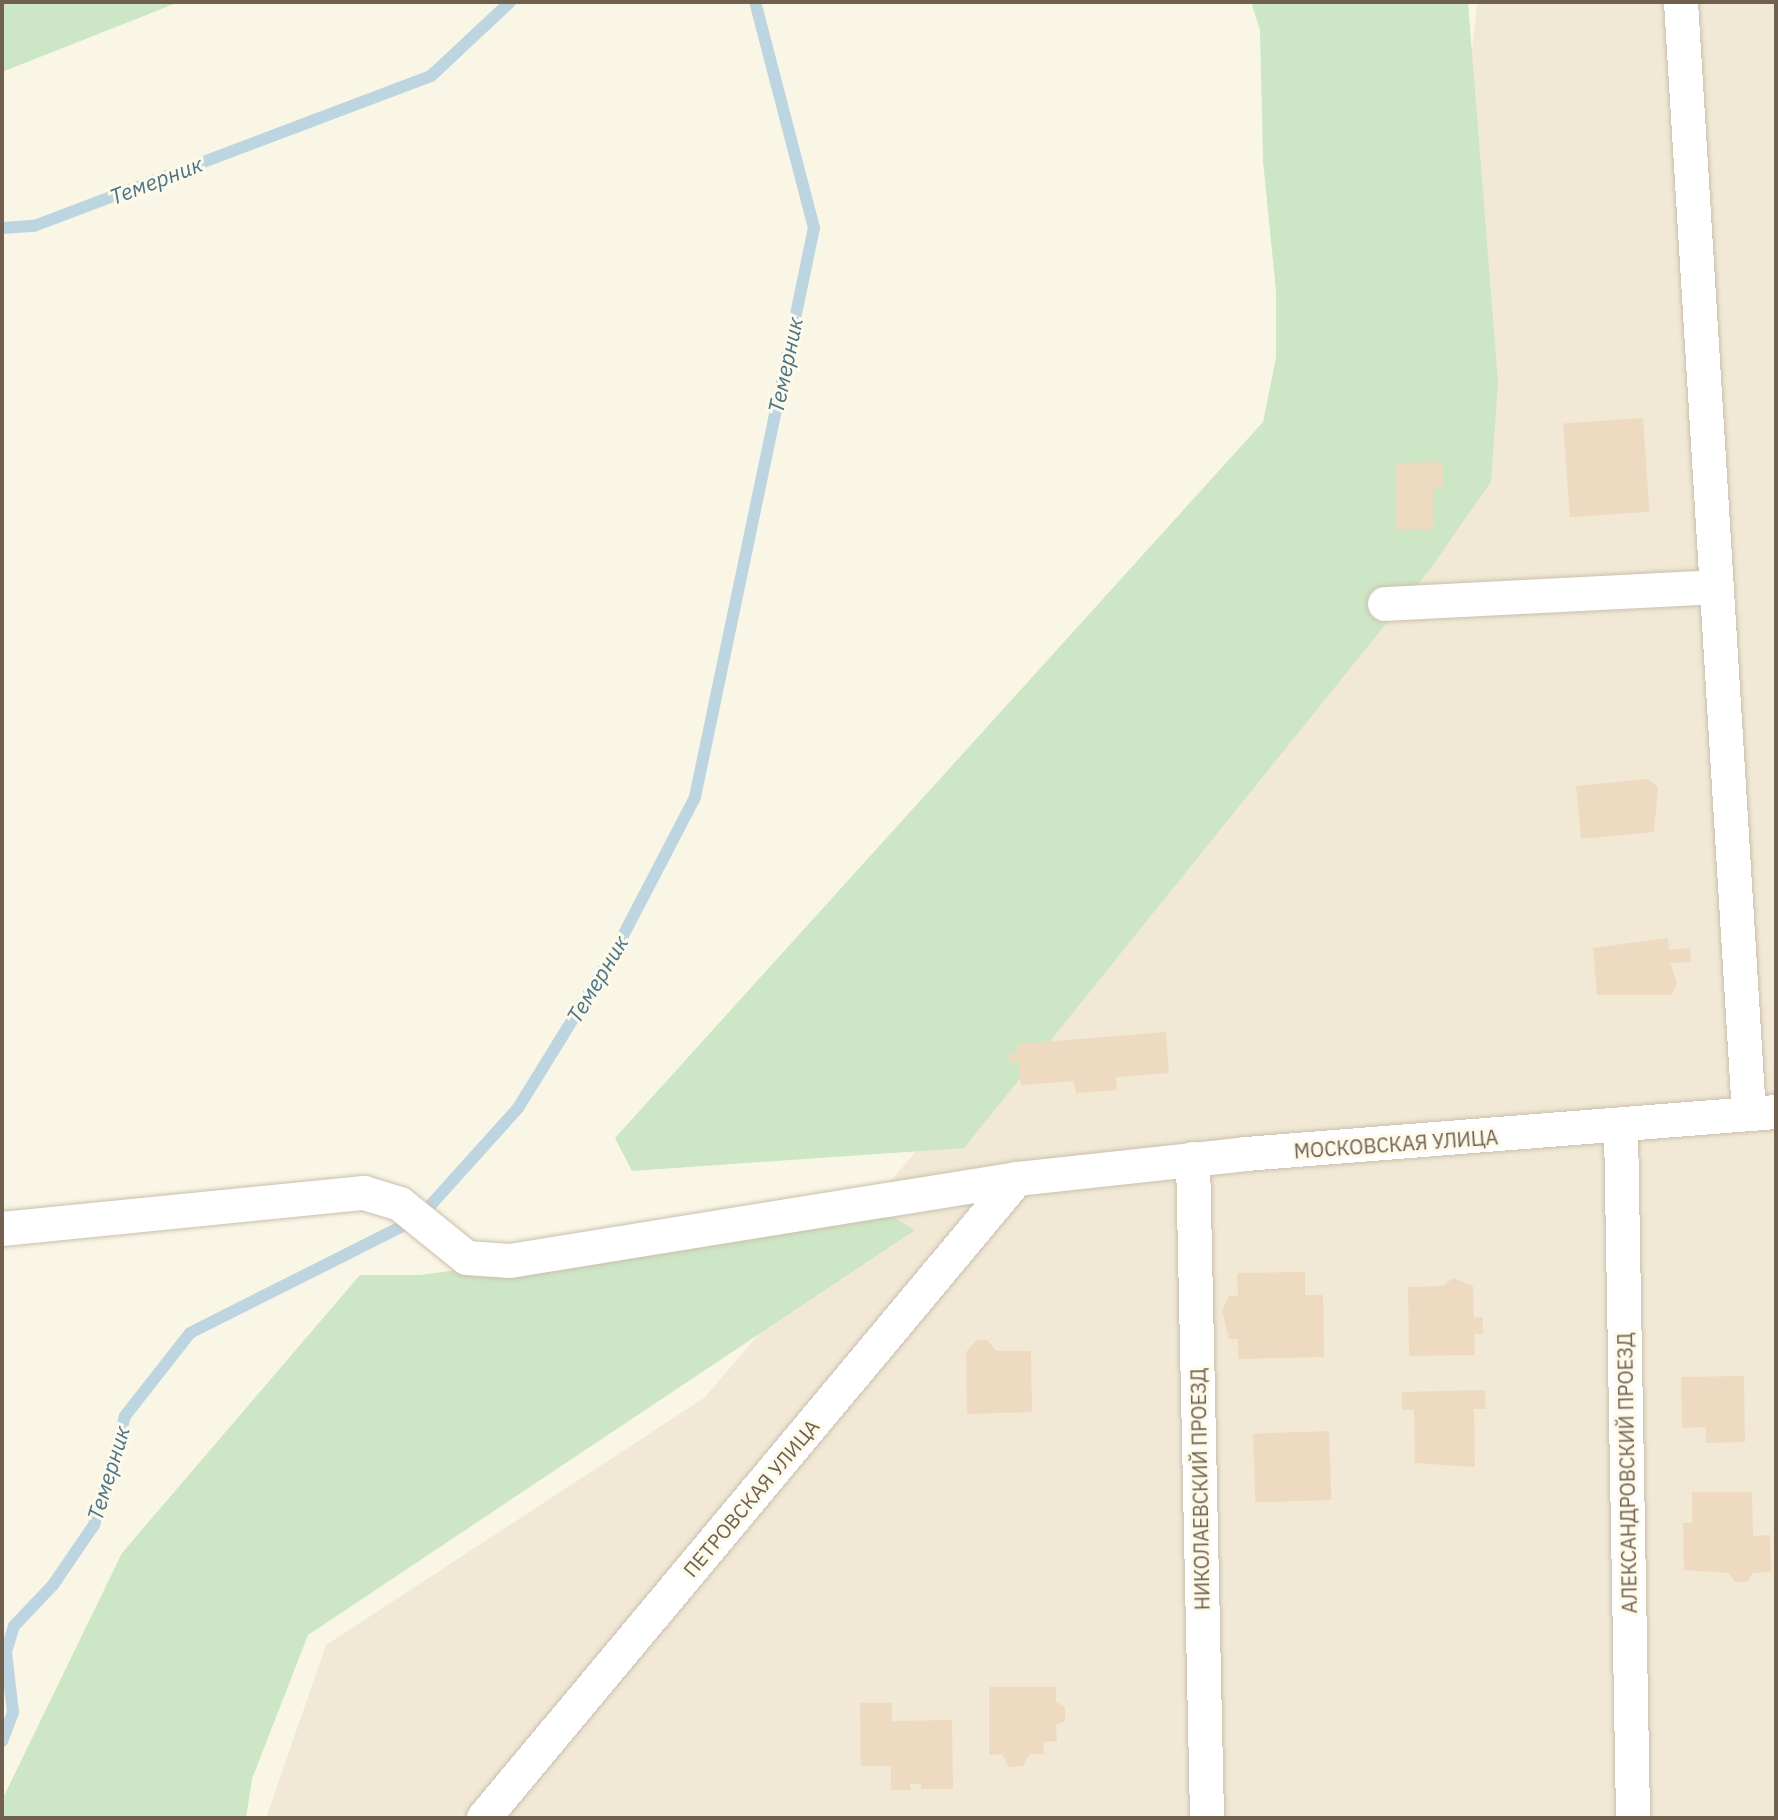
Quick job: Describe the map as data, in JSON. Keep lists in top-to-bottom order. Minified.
{"streets":{"street":["МОСКОВСКАЯ УЛИЦА","АЛЕКСАНДРОВСКИЙ ПРОЕЗД","НИКОЛАЕВСКИЙ ПРОЕЗД","ПЕТРОВСКАЯ УЛИЦА"]},"crossings":[["МОСКОВСКАЯ УЛИЦА","АЛЕКСАНДРОВСКИЙ ПРОЕЗД"],["МОСКОВСКАЯ УЛИЦА","НИКОЛАЕВСКИЙ ПРОЕЗД"],["МОСКОВСКАЯ УЛИЦА","ПЕТРОВСКАЯ УЛИЦА"]],"water":["Темерник"]}
